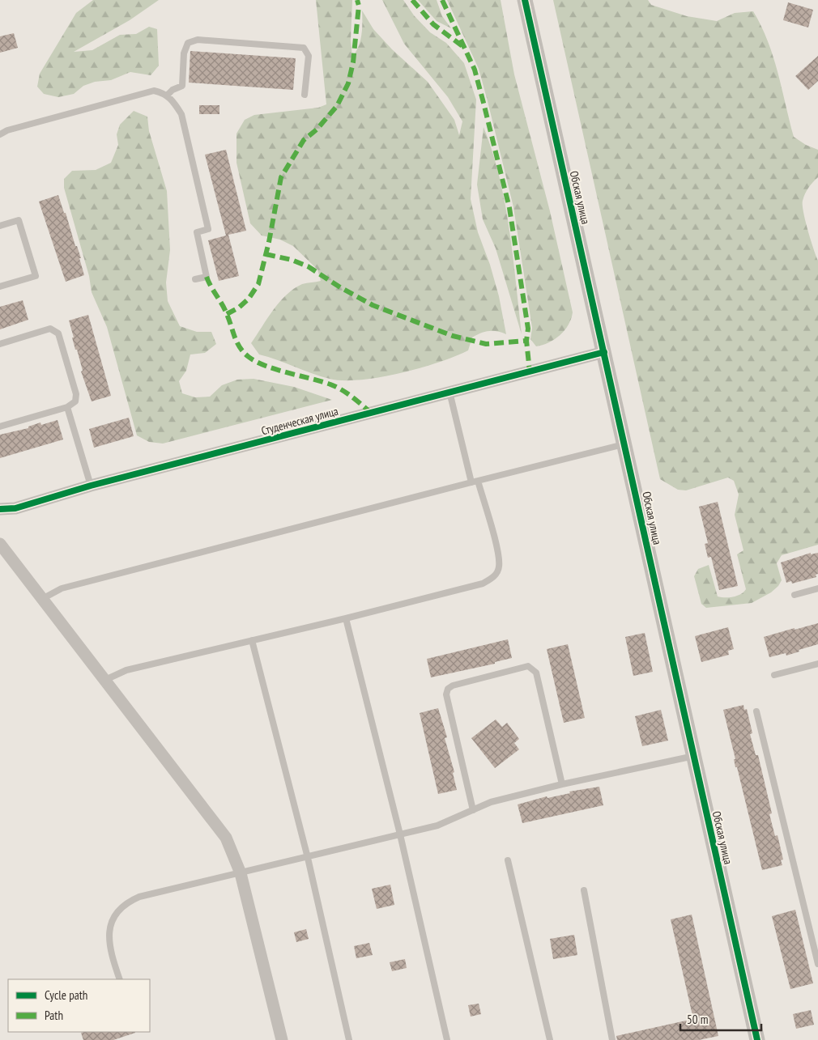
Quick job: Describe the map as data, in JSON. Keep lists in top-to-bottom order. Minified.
{"streets":{"street":["Обская улица","Студенческая улица"]},"crossings":[["Обская улица","Студенческая улица"]],"legend":["Cycle path","Path"],"scale_bar":"50 m"}
